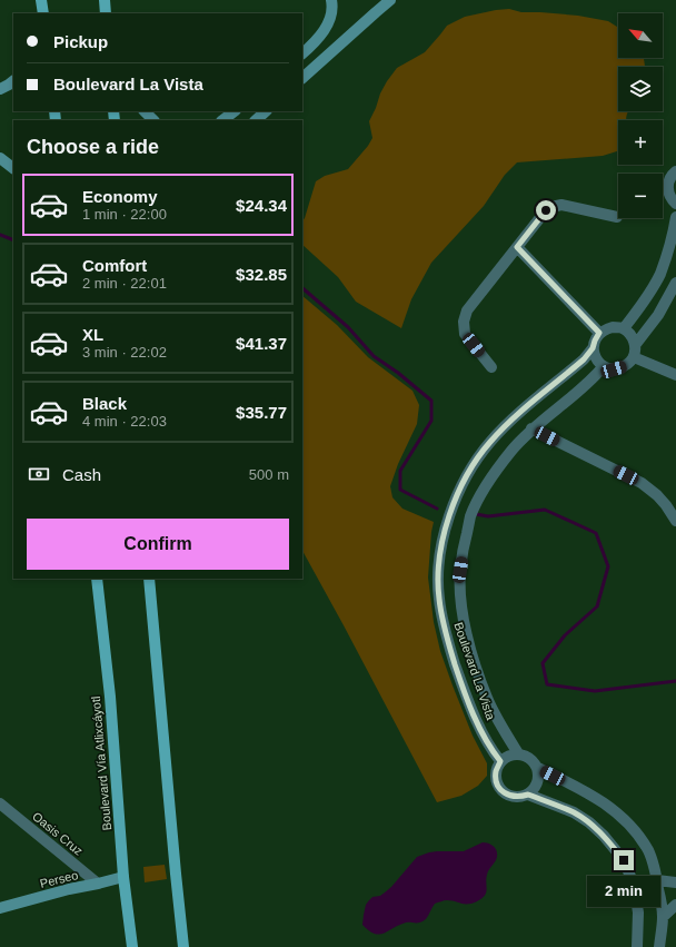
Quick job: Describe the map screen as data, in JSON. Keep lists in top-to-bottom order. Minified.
{"streets":{"main road":["Boulevard Vía Atlixcáyotl","Perseo"],"street":["Boulevard La Vista","Oasis Cruz"]},"crossings":[["Boulevard Vía Atlixcáyotl","Perseo"],["Oasis Cruz","Perseo"]],"north":"top left","page":{"map_buttons":["+","−"],"banner":["Pickup","Boulevard La Vista"],"heading":"Choose a ride","list":[{"name":"Economy","note":"1 min · 22:00","value":"$24.34"},{"name":"Comfort","note":"2 min · 22:01","value":"$32.85"},{"name":"XL","note":"3 min · 22:02","value":"$41.37"},{"name":"Black","note":"4 min · 22:03","value":"$35.77"}],"pay":["Cash","500 m"],"buttons":"Confirm","bubble":"2 min"}}
